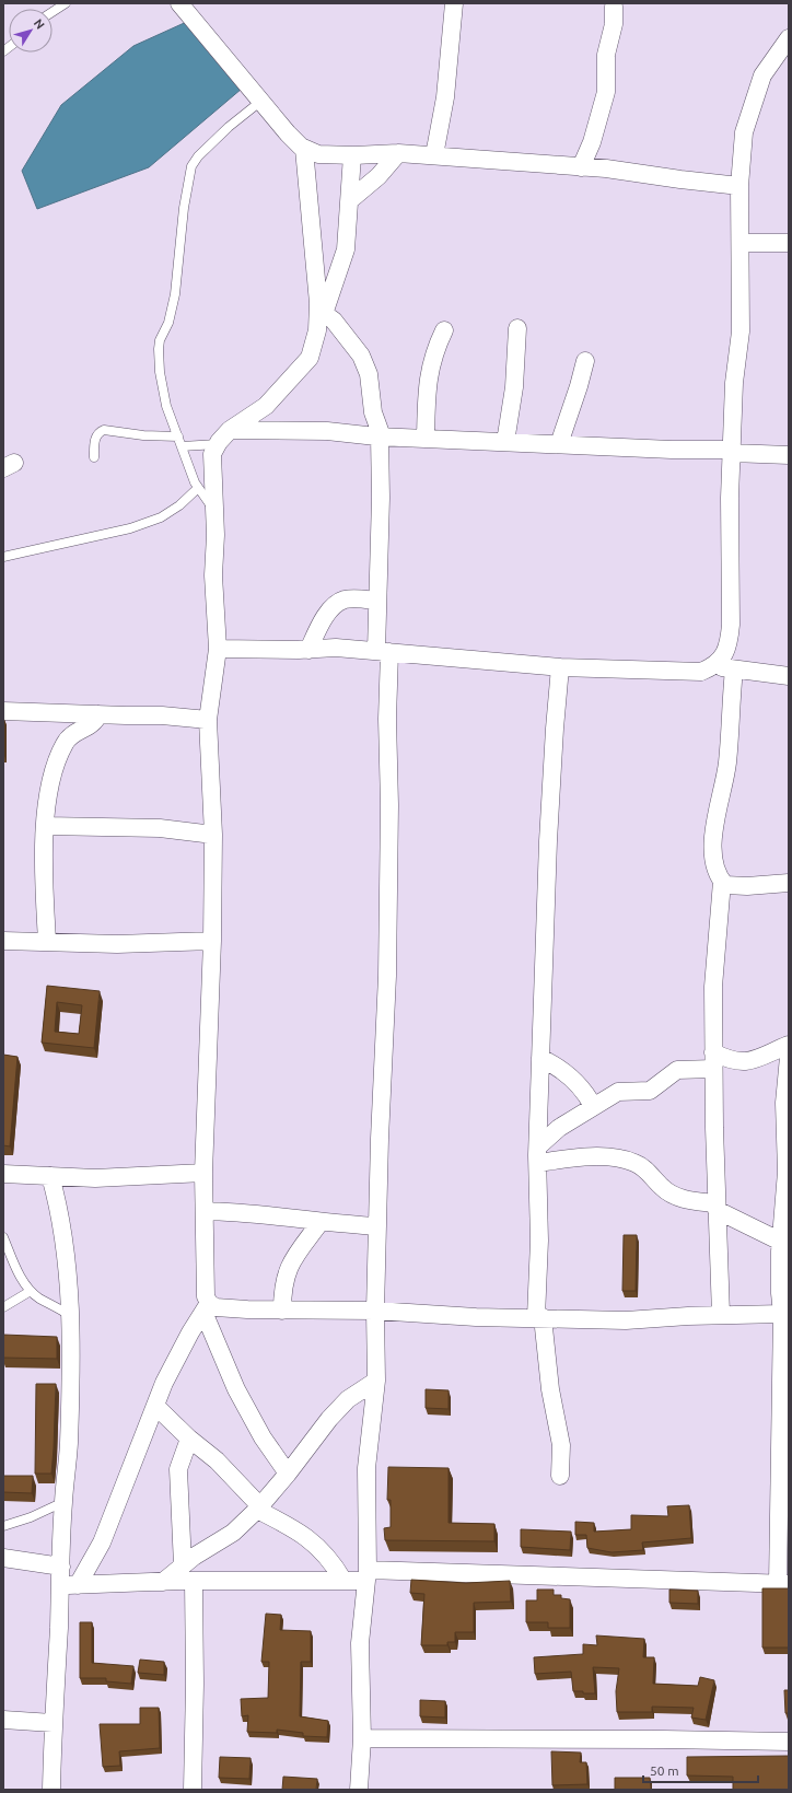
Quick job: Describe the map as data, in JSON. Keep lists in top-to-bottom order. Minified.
{"scale_bar":"50 m","north":"top right"}
